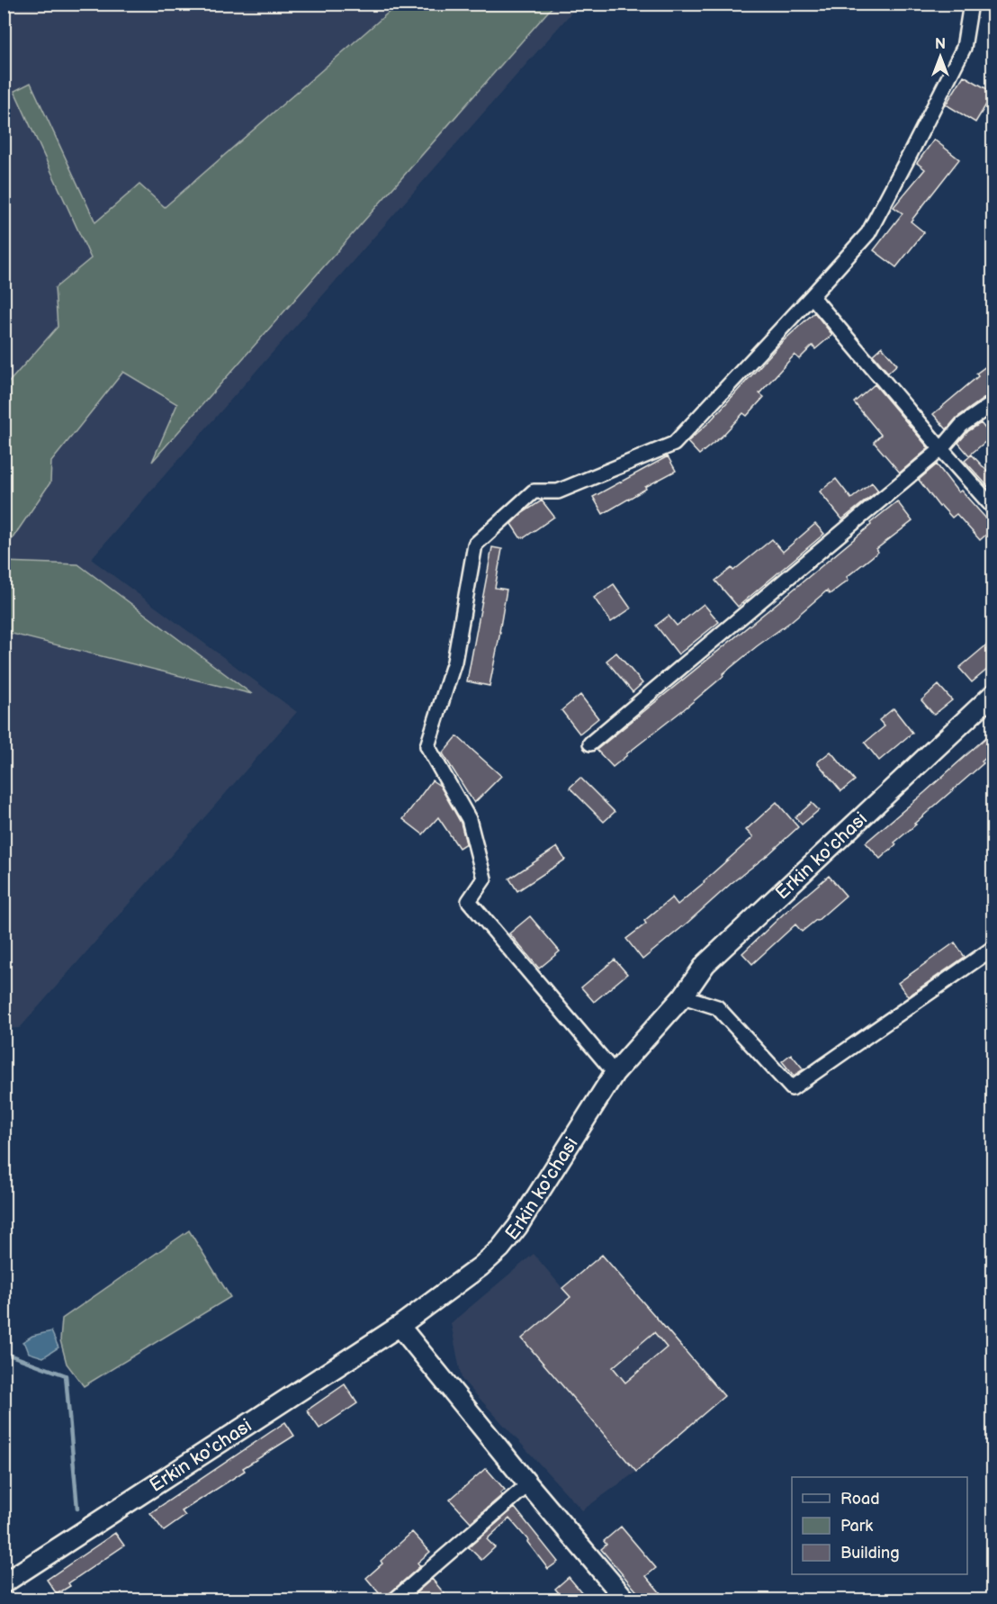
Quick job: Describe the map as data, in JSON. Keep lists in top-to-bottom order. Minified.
{"streets":{"main road":["Erkin ko'chasi"]},"legend":["Road","Park","Building"],"north":"top"}
